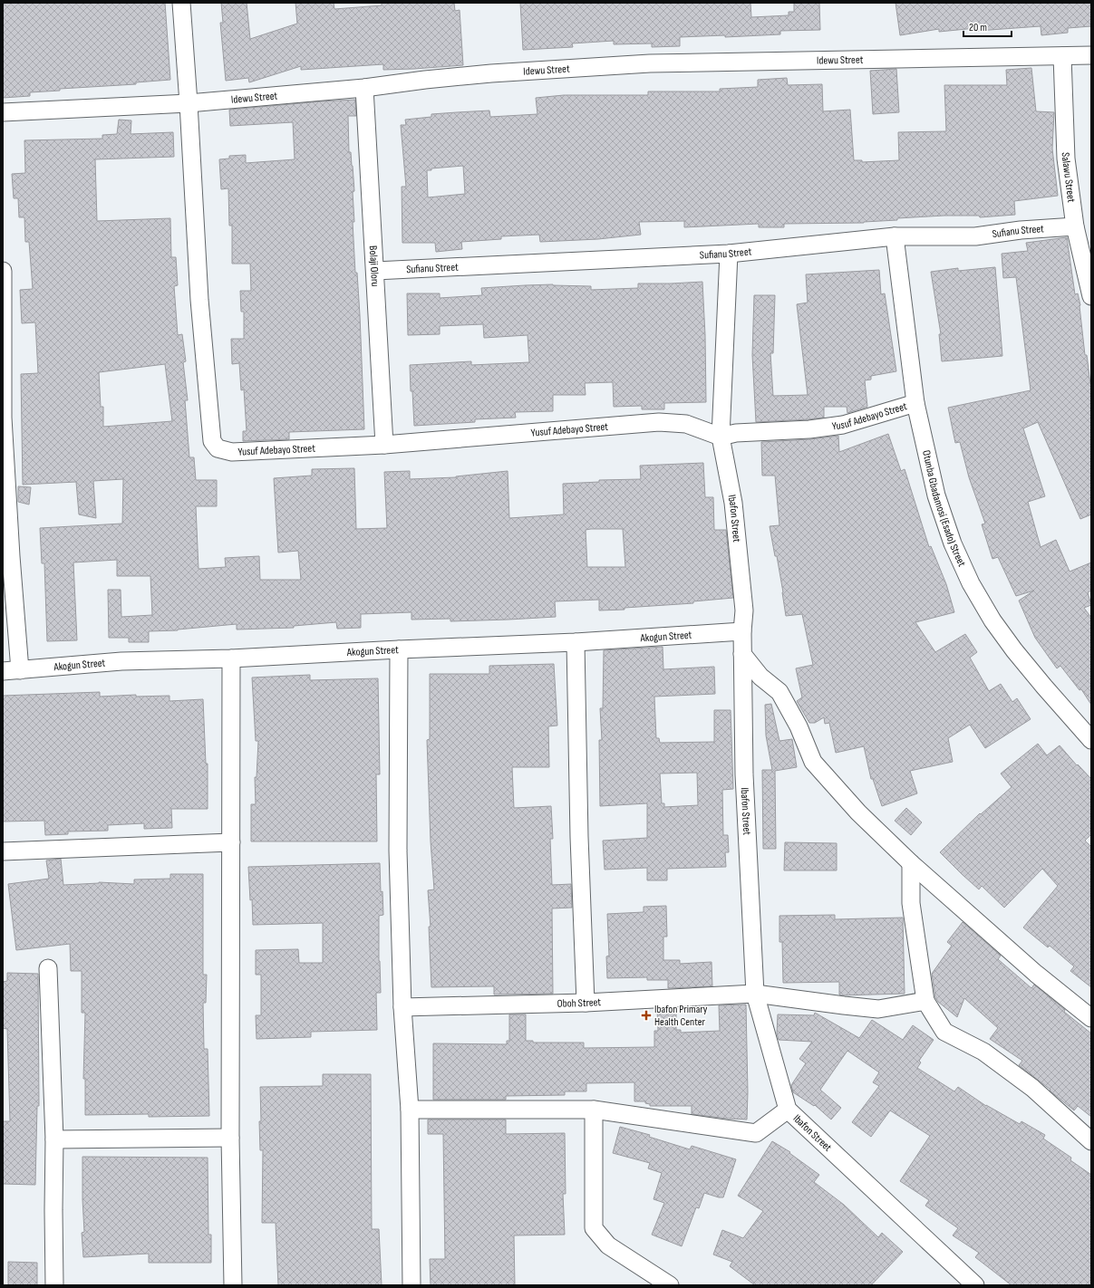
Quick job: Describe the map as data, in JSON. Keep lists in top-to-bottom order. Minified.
{"streets":{"street":["Idewu Street","Salawu Street","Sufianu Street","Bolaji Oloru","Yusuf Adebayo Street","Otunba Gbadamosi (Esado) Street","Ibafon Street","Akogun Street","Oboh Street"]},"crossings":[["Idewu Street","Salawu Street"],["Idewu Street","Bolaji Oloru"],["Idewu Street","Yusuf Adebayo Street"],["Salawu Street","Sufianu Street"],["Sufianu Street","Bolaji Oloru"],["Sufianu Street","Otunba Gbadamosi (Esado) Street"],["Sufianu Street","Ibafon Street"],["Bolaji Oloru","Yusuf Adebayo Street"],["Yusuf Adebayo Street","Otunba Gbadamosi (Esado) Street"],["Yusuf Adebayo Street","Ibafon Street"],["Ibafon Street","Akogun Street"],["Ibafon Street","Oboh Street"]],"places":{"health":["Ibafon Primary Health Center"]},"scale_bar":"20 m"}
